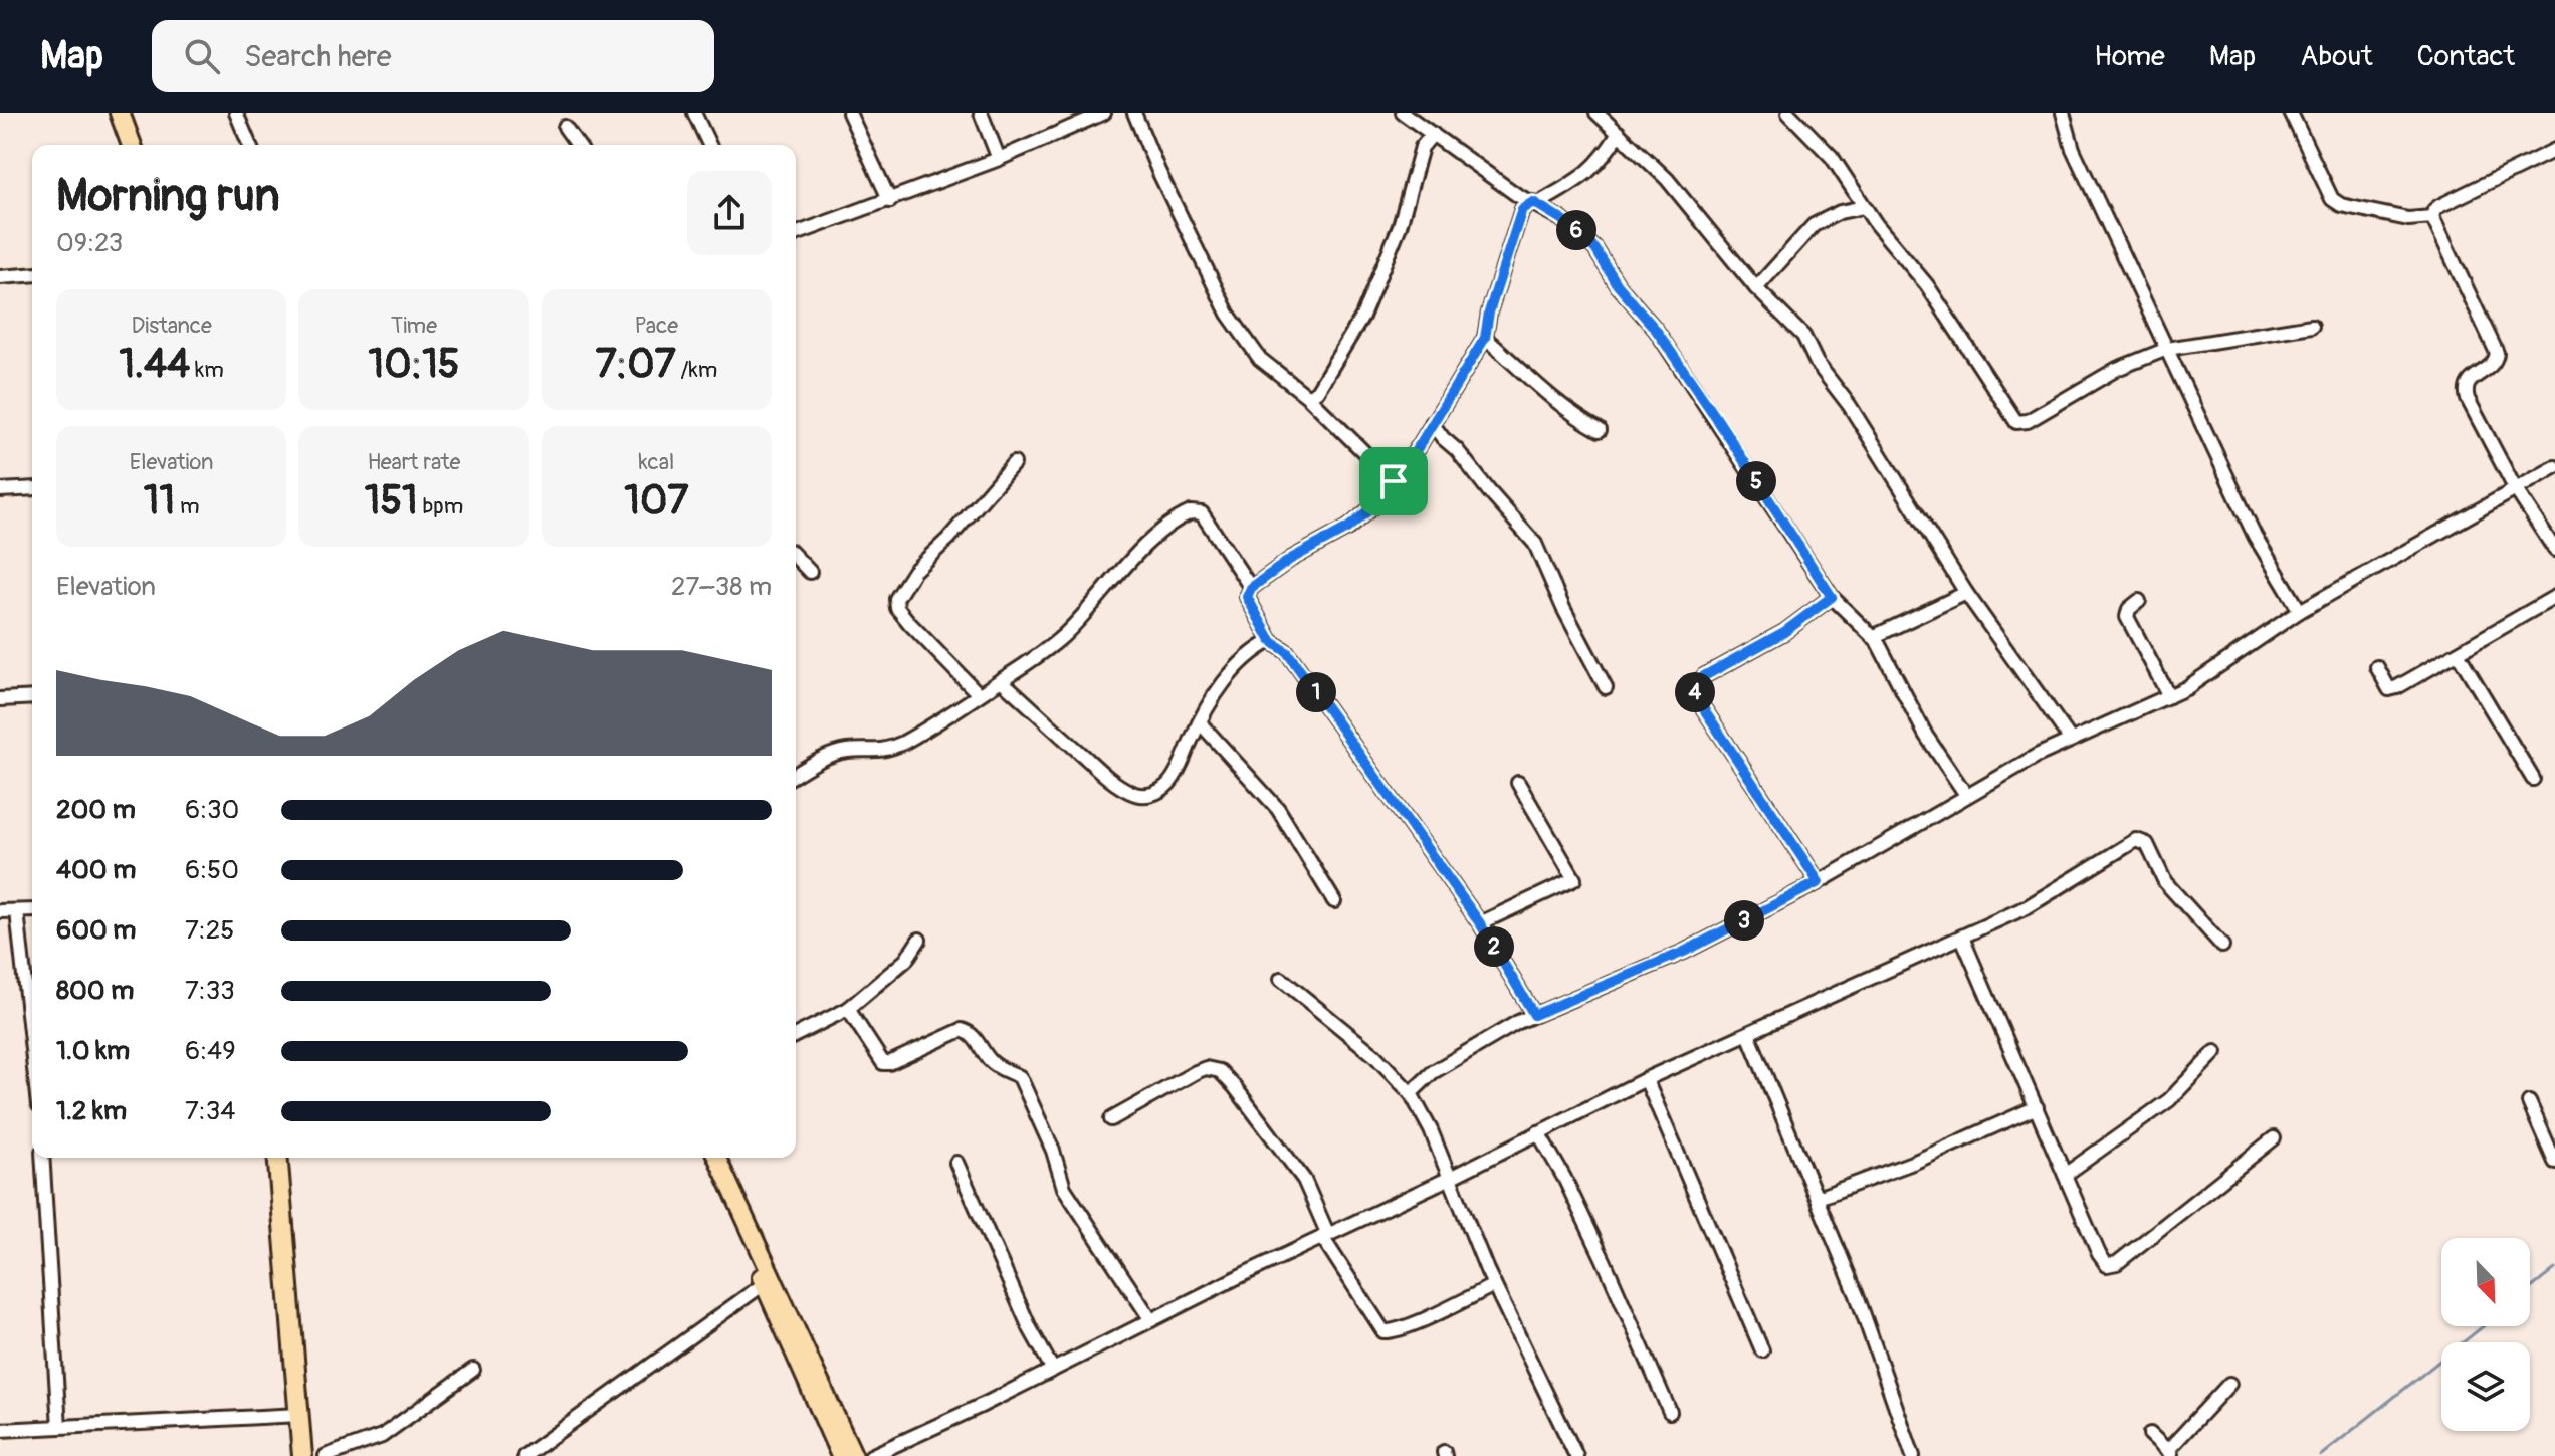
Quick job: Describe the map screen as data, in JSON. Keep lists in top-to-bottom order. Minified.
{"north":"bottom right","page":{"header":"Map","search":"Search here","nav":["Home","Map","About","Contact"],"heading":["Morning run","09:23"],"pins":["6","5","1","4","3","2"],"stats":[["Distance","1.44 km"],["Time","10:15"],["Pace","7:07 /km"],["Elevation","11 m"],["Heart rate","151 bpm"],["kcal","107"]],"chart":["Elevation","27–38 m"],"list":[{"name":"200 m","note":"6:30"},{"name":"400 m","note":"6:50"},{"name":"600 m","note":"7:25"},{"name":"800 m","note":"7:33"},{"name":"1.0 km","note":"6:49"},{"name":"1.2 km","note":"7:34"}]}}
